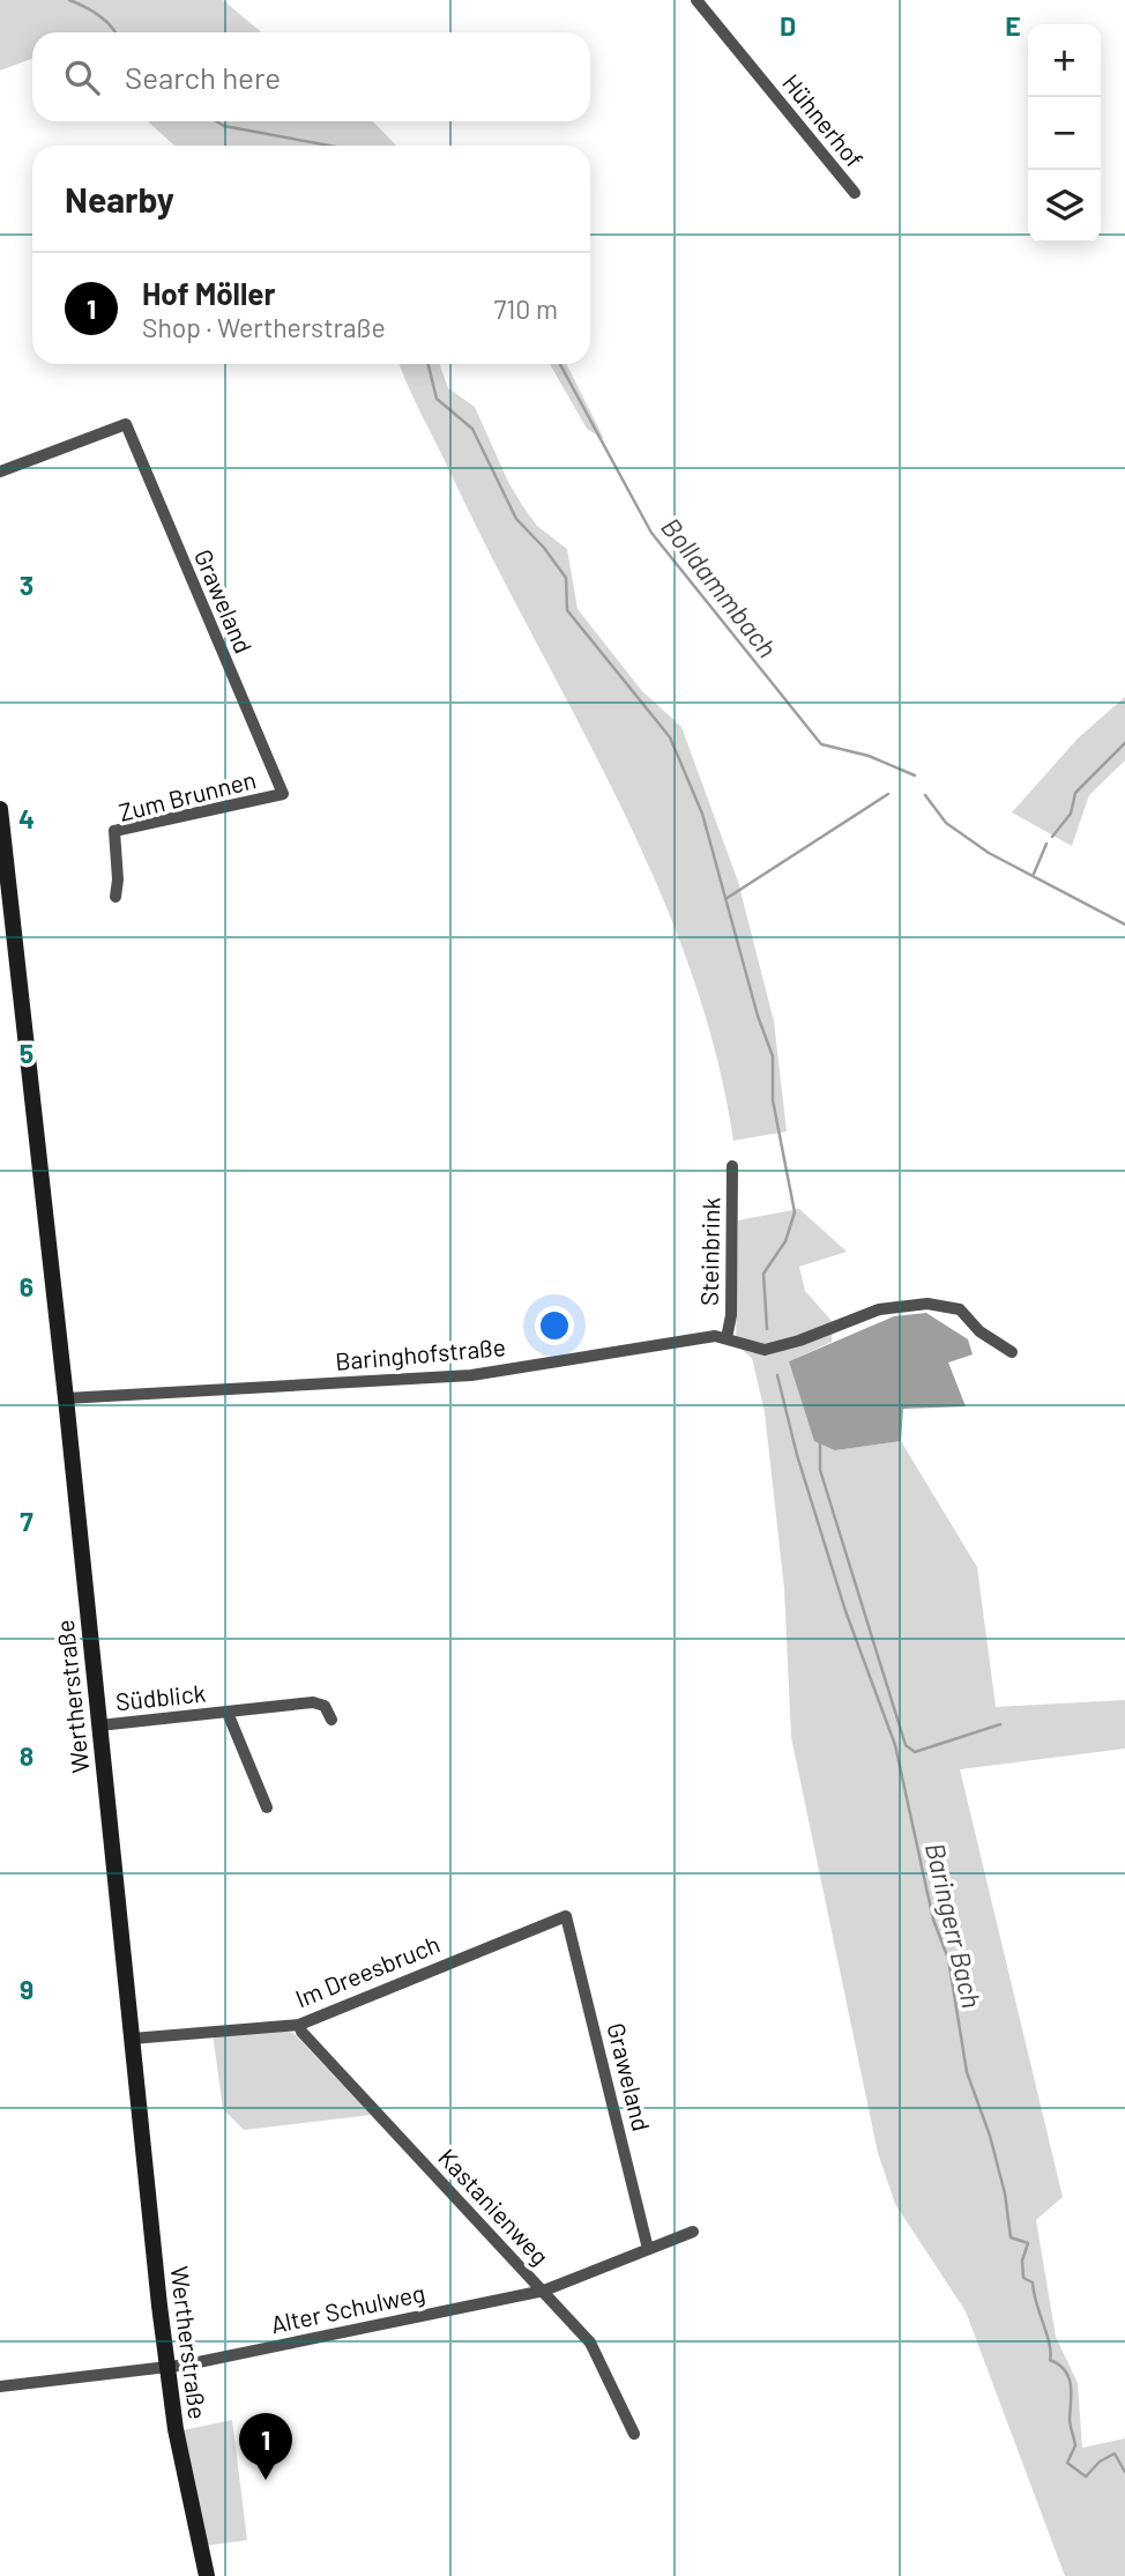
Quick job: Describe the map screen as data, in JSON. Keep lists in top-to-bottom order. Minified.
{"streets":{"main road":["Wertherstraße"],"street":["Hühnerhof","Graweland","Zum Brunnen","Steinbrink","Baringhofstraße","Südblick","Im Dreesbruch","Kastanienweg","Alter Schulweg"]},"crossings":[["Graweland","Zum Brunnen"],["Graweland","Im Dreesbruch"],["Graweland","Alter Schulweg"],["Steinbrink","Baringhofstraße"],["Baringhofstraße","Wertherstraße"],["Wertherstraße","Südblick"],["Wertherstraße","Im Dreesbruch"],["Wertherstraße","Alter Schulweg"],["Im Dreesbruch","Kastanienweg"],["Kastanienweg","Alter Schulweg"]],"water":["Bolldammbach","Baringerr Bach"],"page":{"map_buttons":["+","−"],"search":"Search here","heading":"Nearby","list":[{"mark":"1","name":"Hof Möller","note":"Shop · Wertherstraße","value":"710 m"}],"pins":"1"},"grid":{"columns":["D","E"],"rows":["3","4","5","6","7","8","9"]}}
